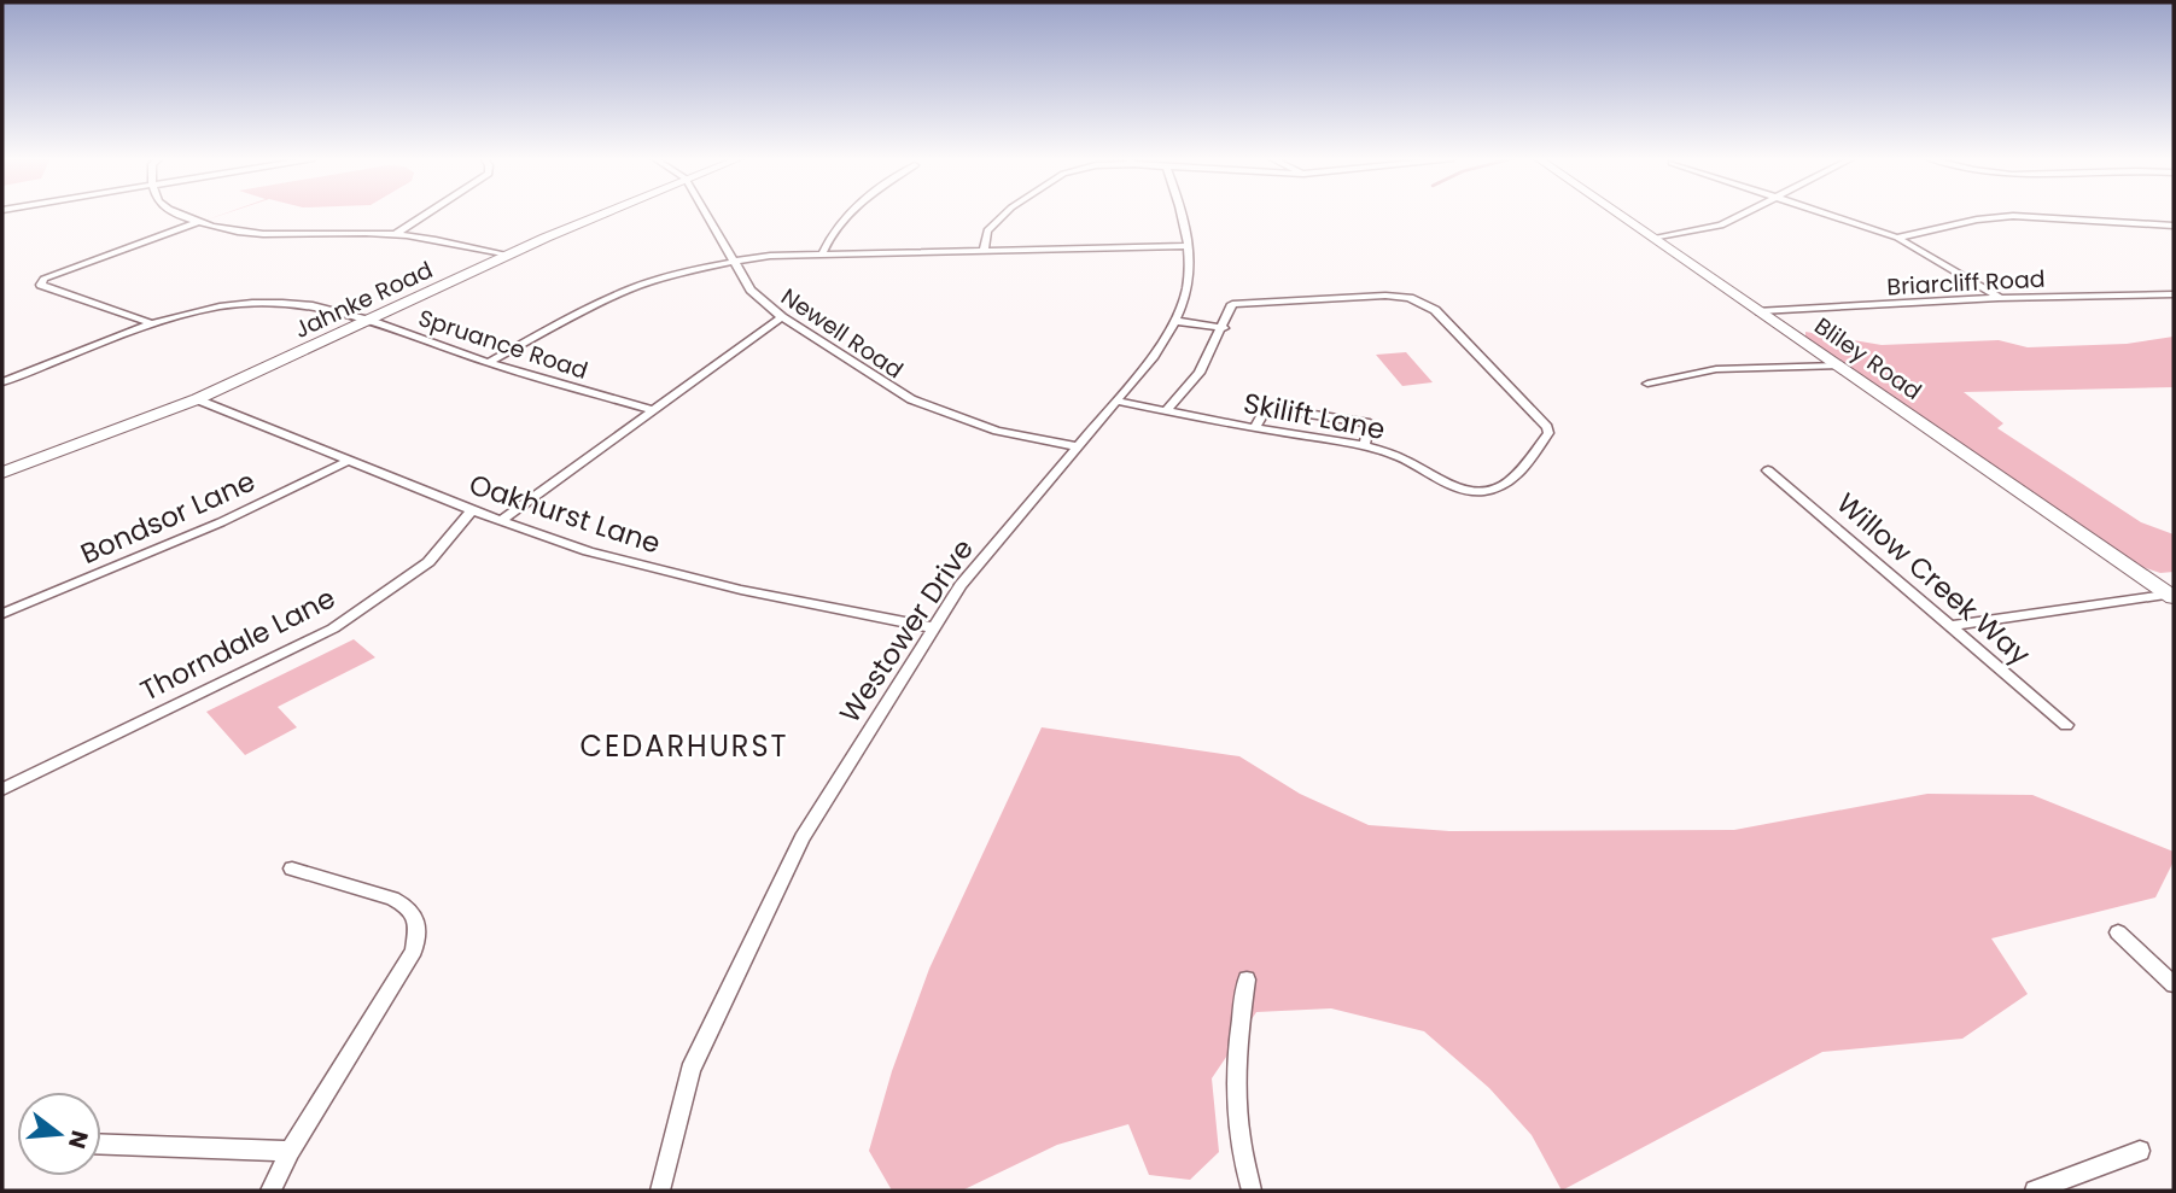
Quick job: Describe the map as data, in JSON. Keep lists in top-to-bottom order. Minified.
{"streets":{"street":["Briarcliff Road","Jahnke Road","Newell Road","Spruance Road","Bliley Road","Skilift Lane","Oakhurst Lane","Bondsor Lane","Willow Creek Way","Westower Drive","Thorndale Lane"]},"crossings":[["Briarcliff Road","Bliley Road"],["Jahnke Road","Spruance Road"],["Jahnke Road","Oakhurst Lane"],["Newell Road","Westower Drive"],["Skilift Lane","Westower Drive"],["Oakhurst Lane","Bondsor Lane"],["Oakhurst Lane","Westower Drive"],["Oakhurst Lane","Thorndale Lane"]],"districts":["CEDARHURST"],"north":"right"}
